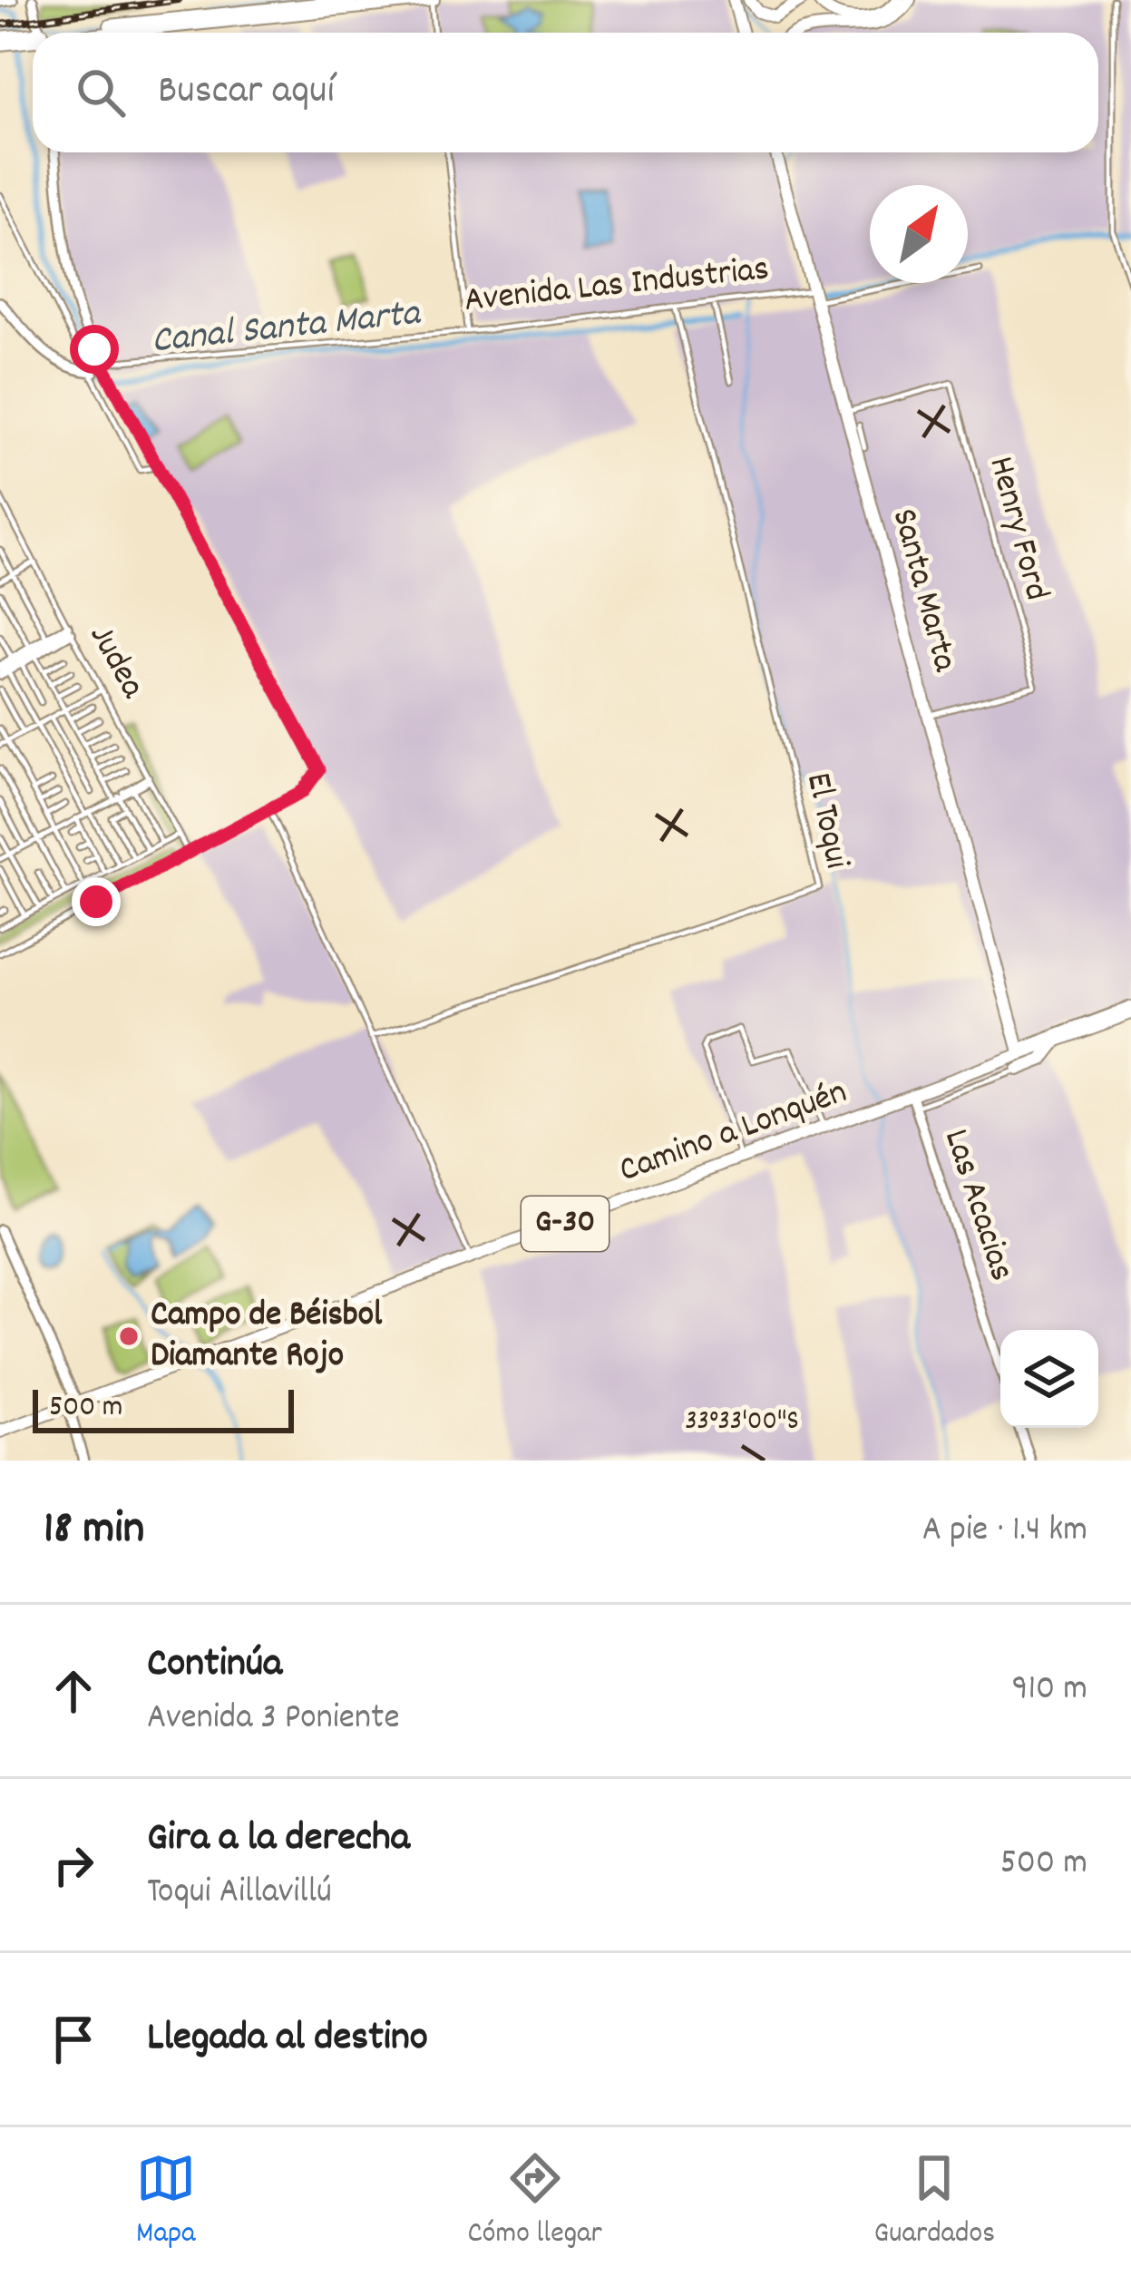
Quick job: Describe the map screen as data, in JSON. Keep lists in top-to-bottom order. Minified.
{"streets":{"main road":["Santa Marta","Camino a Lonquén","G-30"],"street":["Avenida Las Industrias","Henry Ford","Judea","El Toqui","Las Acacias"]},"crossings":[["Avenida Las Industrias","Santa Marta"],["Avenida Las Industrias","El Toqui"],["Henry Ford","Santa Marta"],["Santa Marta","Camino a Lonquén"],["Camino a Lonquén","Las Acacias"]],"water":["Canal Santa Marta"],"places":["Campo de Béisbol Diamante Rojo"],"scale_bar":"500 m","north":"top right","page":{"search":"Buscar aquí","scale":"500 m","heading":["18 min","A pie · 1.4 km"],"list":[["Continúa","Avenida 3 Poniente","910 m"],["Gira a la derecha","Toqui Aillavillú","500 m"],"Llegada al destino"],"nav":["Mapa","Cómo llegar","Guardados"]},"coordinates":["33°33'00\"S"]}
